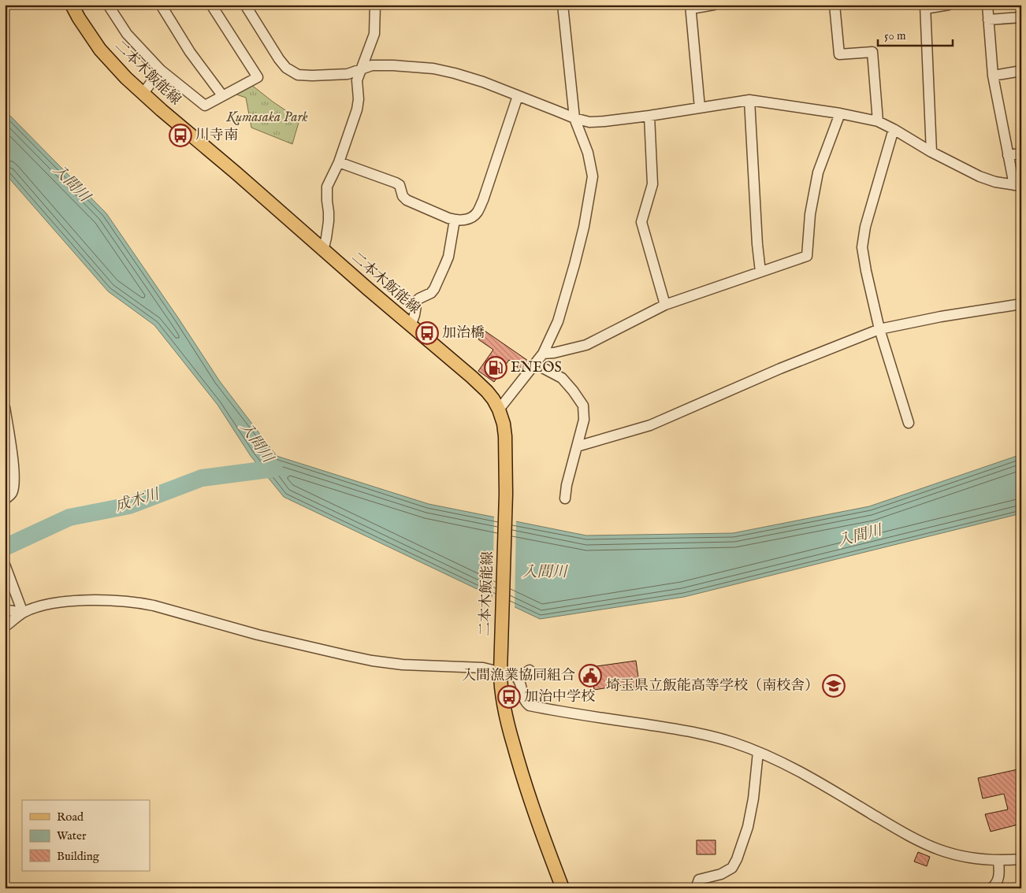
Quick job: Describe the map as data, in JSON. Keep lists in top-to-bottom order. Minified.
{"streets":{"main road":["二本木飯能線"]},"water":["入間川","成木川"],"parks":["Kumasaka Park"],"places":{"bus stop":["川寺南","加治橋","加治中学校"],"fuel station":["ENEOS"],"public building":["入間漁業協同組合"],"school or university":["埼玉県立飯能高等学校（南校舎）"]},"legend":["Road","Water","Building"],"scale_bar":"50 m"}
